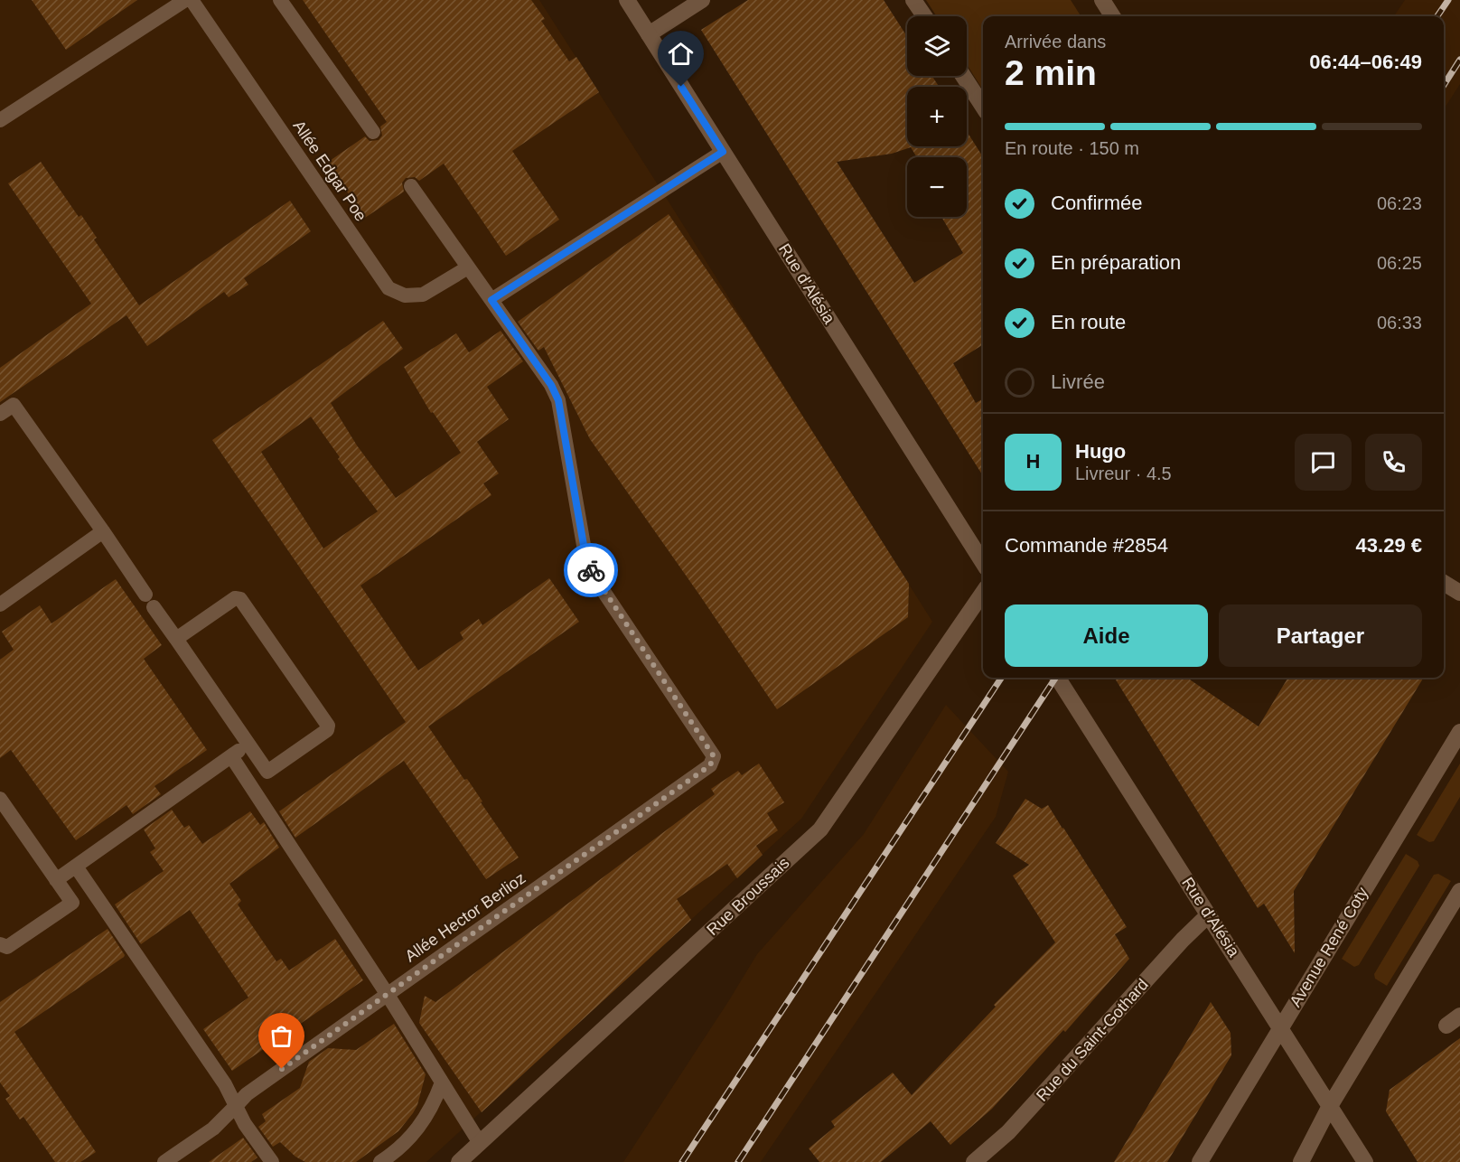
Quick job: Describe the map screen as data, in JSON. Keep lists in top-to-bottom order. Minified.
{"streets":{"street":["Rue d'Alésia","Rue Broussais","Avenue René Coty","Rue du Saint-Gothard"],"lane":["Allée Edgar Poe","Allée Hector Berlioz"]},"crossings":[["Rue d'Alésia","Avenue René Coty"],["Rue d'Alésia","Rue du Saint-Gothard"]],"page":{"map_buttons":["+","−"],"heading":["2 min","Arrivée dans","06:44–06:49"],"panel":["Hugo","Livreur · 4.5","Commande #2854","43.29 €"],"bar":"En route · 150 m","list":[["Confirmée","06:23"],["En préparation","06:25"],["En route","06:33"],"Livrée"],"round":"H","buttons":["Aide","Partager"]}}
